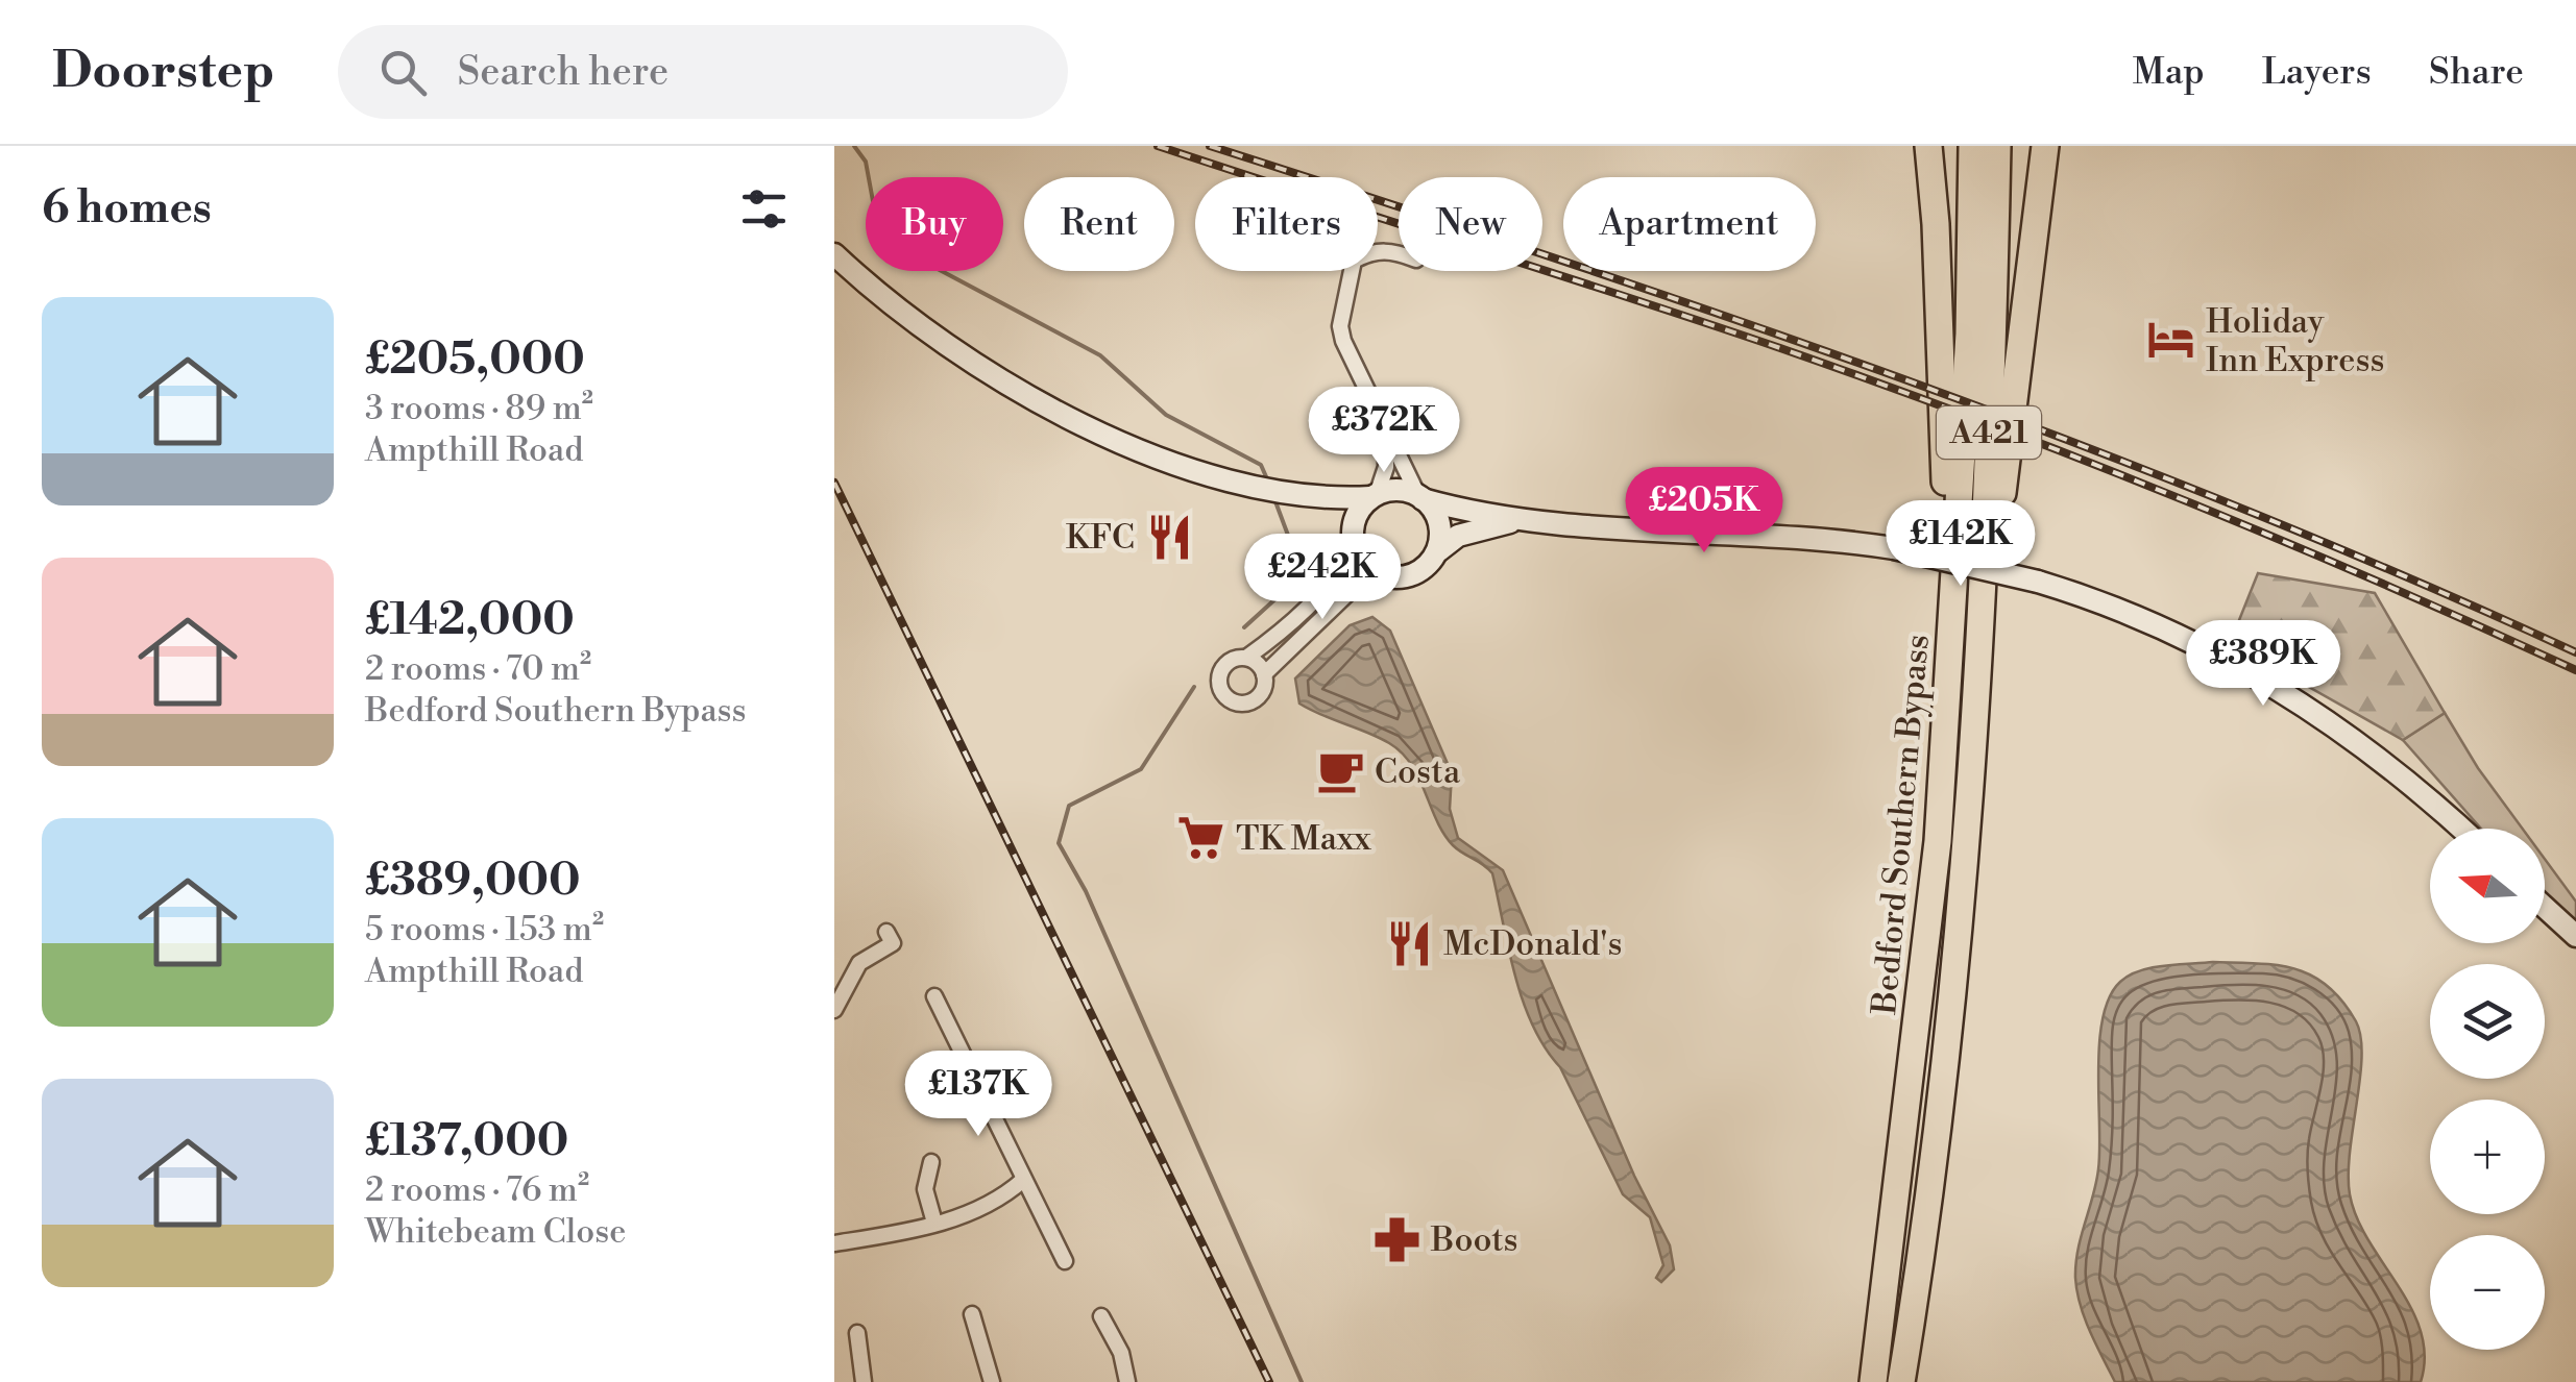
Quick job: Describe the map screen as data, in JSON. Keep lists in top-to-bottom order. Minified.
{"streets":{"highway":["A421","Bedford Southern Bypass"]},"places":{"hotel":["Holiday Inn Express"],"restaurant":["KFC","McDonald's"],"cafe":["Costa"],"supermarket":["TK Maxx"],"pharmacy":["Boots"]},"north":"left","page":{"header":"Doorstep","search":"Search here","nav":["Map","Layers","Share"],"heading":"6 homes","chip":["Buy","Rent","Filters","New","Apartment"],"list":[{"name":"£205,000","note":"3 rooms · 89 m² · Ampthill Road"},{"name":"£142,000","note":"2 rooms · 70 m² · Bedford Southern Bypass"},{"name":"£389,000","note":"5 rooms · 153 m² · Ampthill Road"},{"name":"£137,000","note":"2 rooms · 76 m² · Whitebeam Close"}],"price":["£372K","£205K","£142K","£242K","£389K","£137K"],"map_buttons":["+","−"]}}
